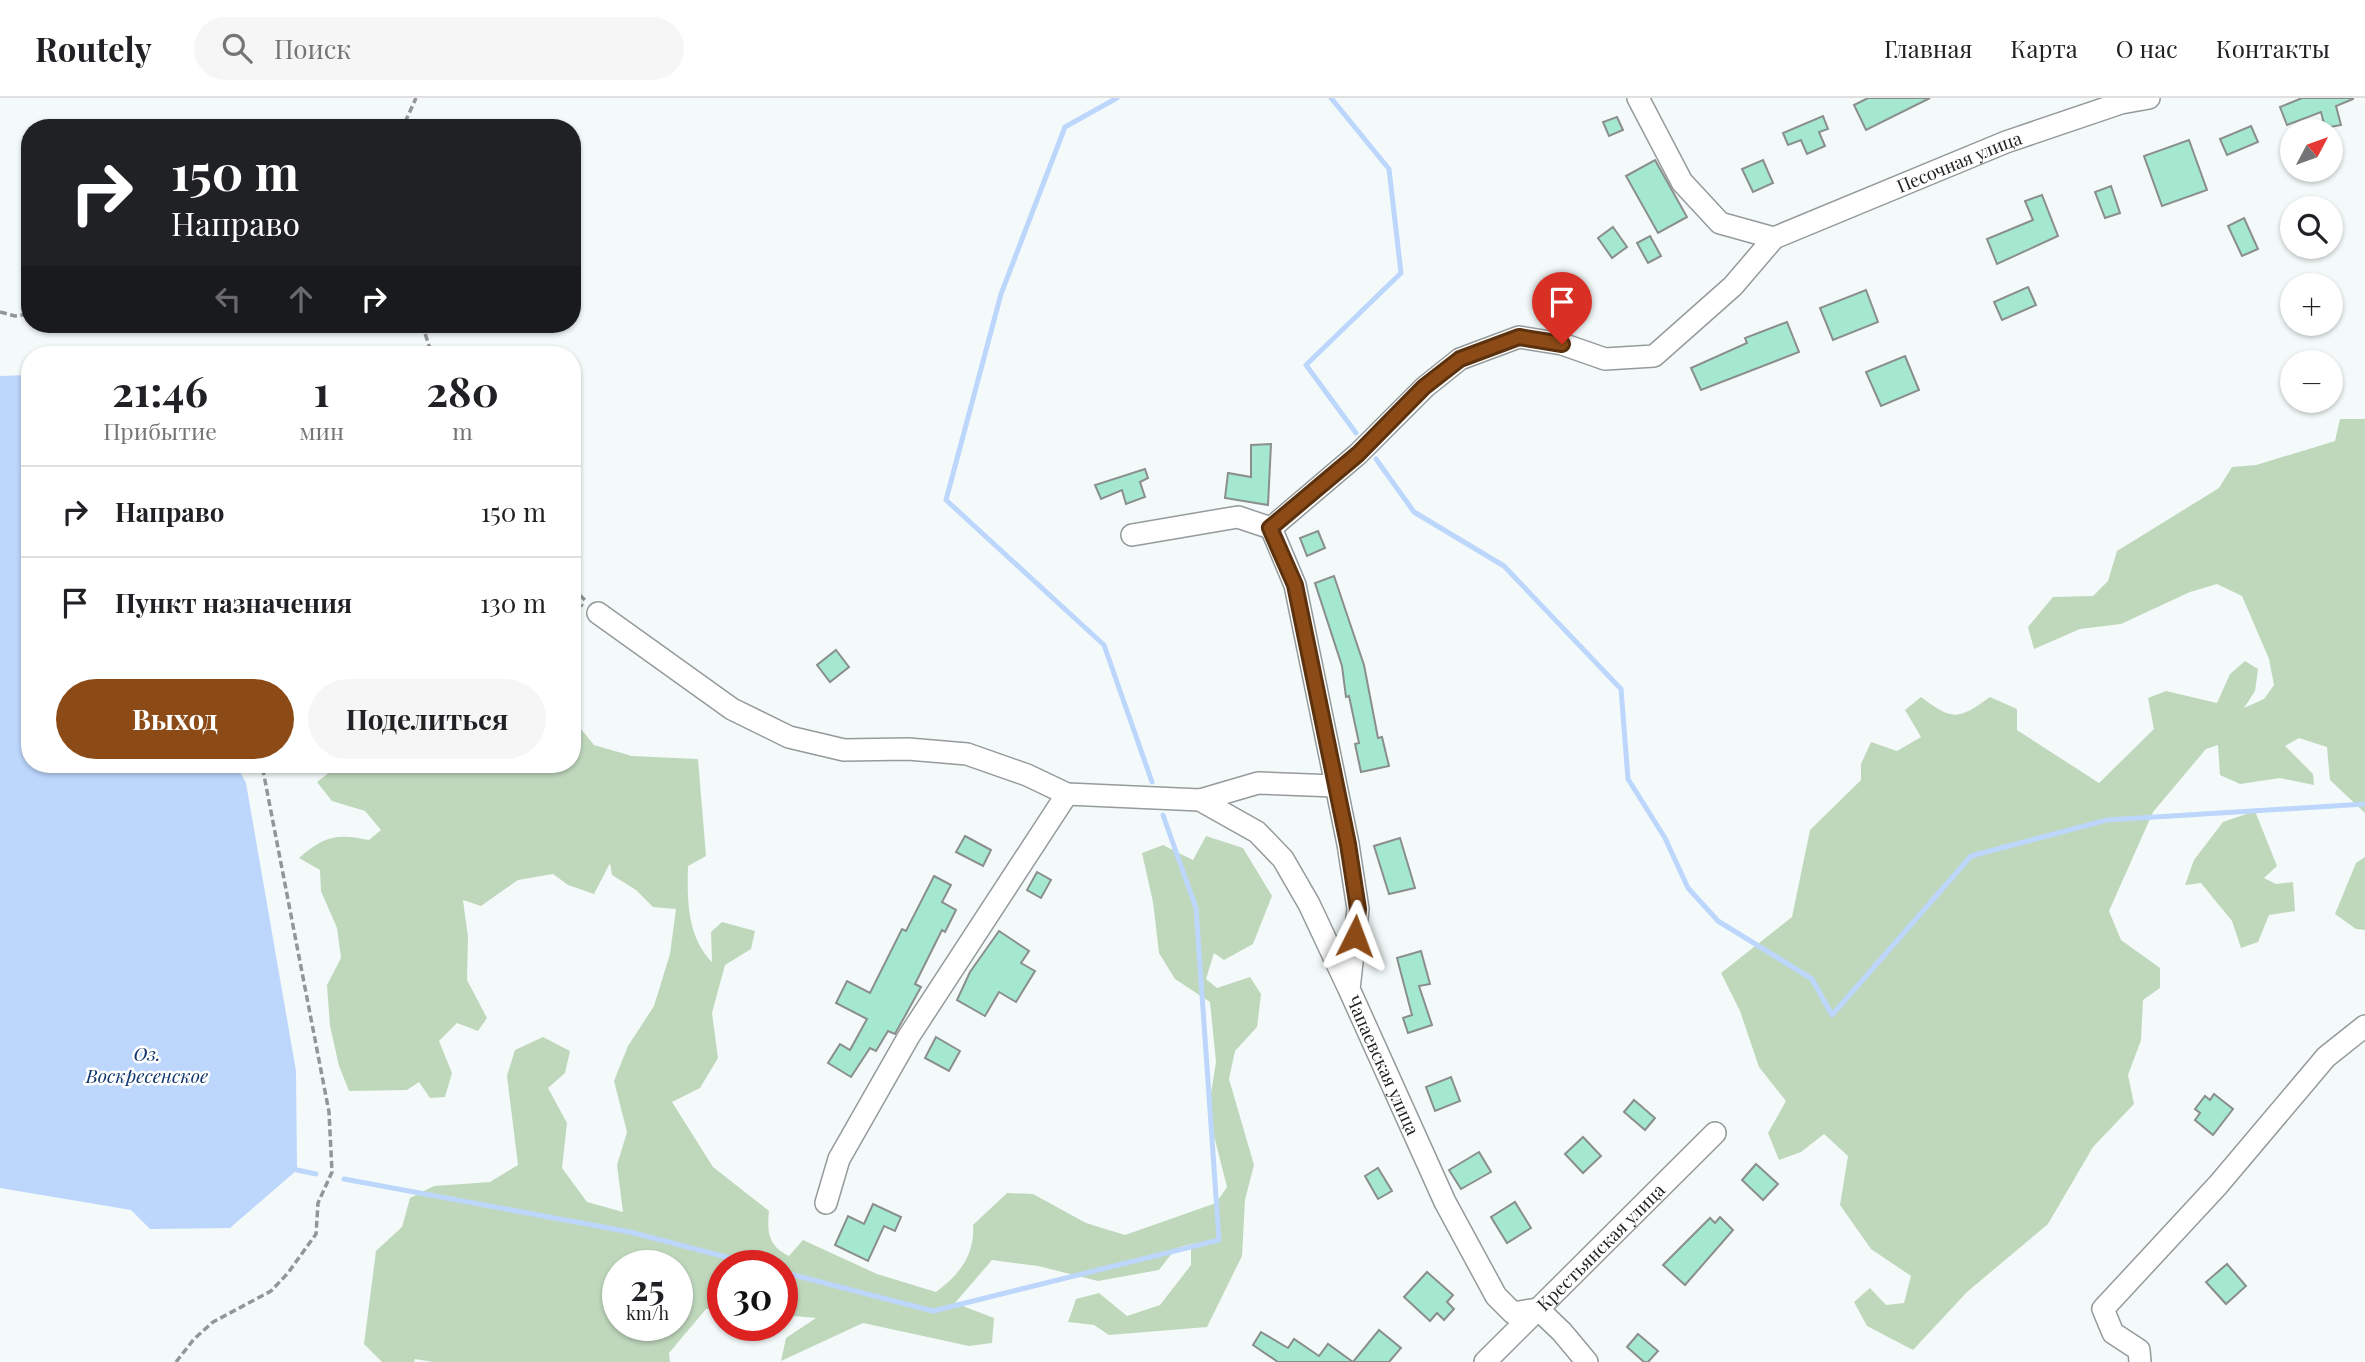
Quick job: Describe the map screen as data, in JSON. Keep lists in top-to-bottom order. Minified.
{"streets":{"street":["Песочная улица","Чапаевская улица","Крестьянская улица"]},"crossings":[["Чапаевская улица","Крестьянская улица"]],"water":["Оз. Воскресенское"],"north":"top right","page":{"header":"Routely","search":"Поиск","nav":["Главная","Карта","О нас","Контакты"],"map_buttons":["+","−"],"turn":["150 m","Направо"],"eta":["21:46","Прибытие","1","мин","280","m"],"list":[{"name":"Направо","value":"150 m"},{"name":"Пункт назначения","value":"130 m"}],"buttons":["Выход","Поделиться"],"speed":"25 km/h","limit":"30"}}
